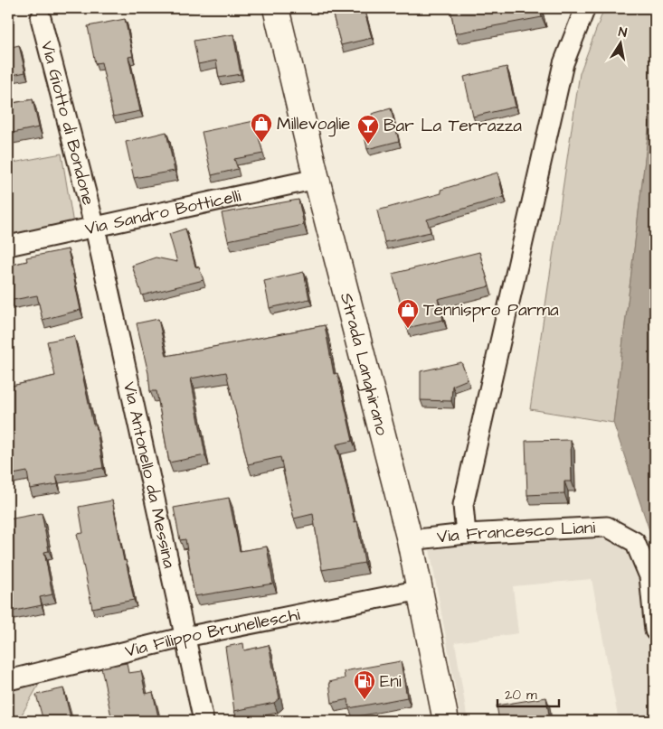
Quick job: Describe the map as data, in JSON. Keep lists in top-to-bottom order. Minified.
{"streets":{"main road":["Strada Langhirano"],"street":["Via Giotto di Bondone","Via Sandro Botticelli","Via Antonello da Messina","Via Francesco Liani","Via Filippo Brunelleschi"]},"crossings":[["Via Giotto di Bondone","Via Sandro Botticelli"],["Via Giotto di Bondone","Via Antonello da Messina"],["Via Sandro Botticelli","Strada Langhirano"],["Via Sandro Botticelli","Via Antonello da Messina"],["Strada Langhirano","Via Francesco Liani"],["Strada Langhirano","Via Filippo Brunelleschi"],["Via Antonello da Messina","Via Filippo Brunelleschi"]],"places":{"shop":["Millevoglie","Tennispro Parma"],"bar":["Bar La Terrazza"],"fuel station":["Eni"]},"scale_bar":"20 m","north":"top"}
